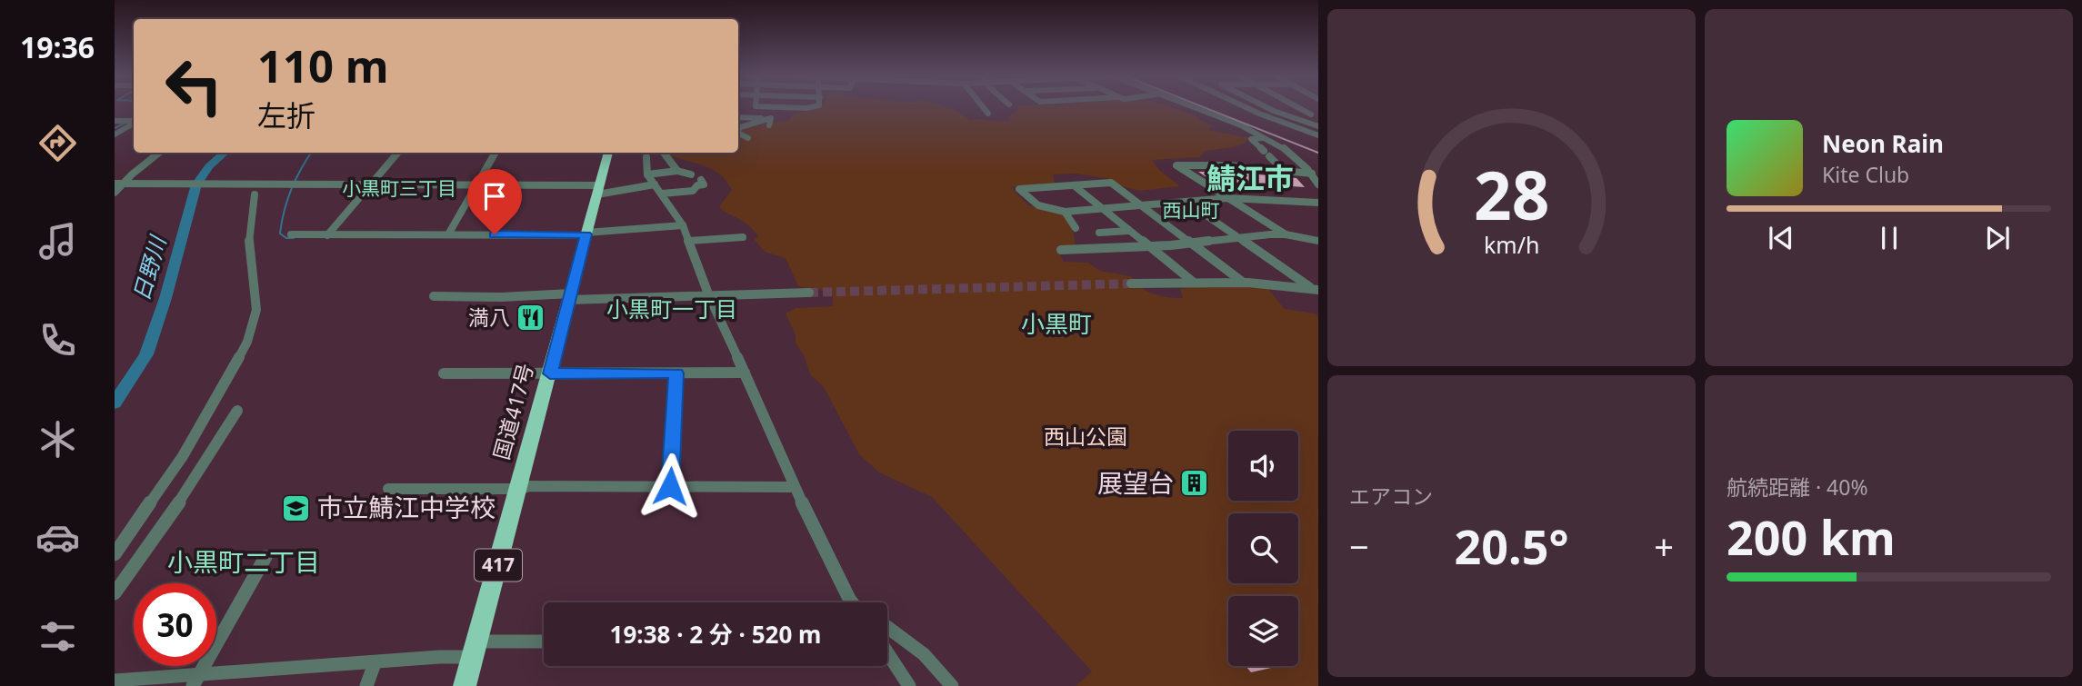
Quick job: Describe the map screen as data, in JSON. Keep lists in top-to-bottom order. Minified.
{"streets":{"highway":["国道417号","417"]},"districts":["鯖江市","小黒町三丁目","西山町","小黒町一丁目","小黒町","小黒町二丁目"],"water":["日野川"],"parks":["西山公園"],"places":{"restaurant":["満八"],"building":["展望台"],"school or university":["市立鯖江中学校"]},"page":{"tabs":"19:36","turn":["110 m","左折"],"song":["Neon Rain","Kite Club"],"tile":["エアコン",["航続距離 · 40%","200 km"]],"heat":["−","20.5°","+"],"limit":"30","trip":"19:38 · 2 分 · 520 m","gauge":["28","km/h"]}}
